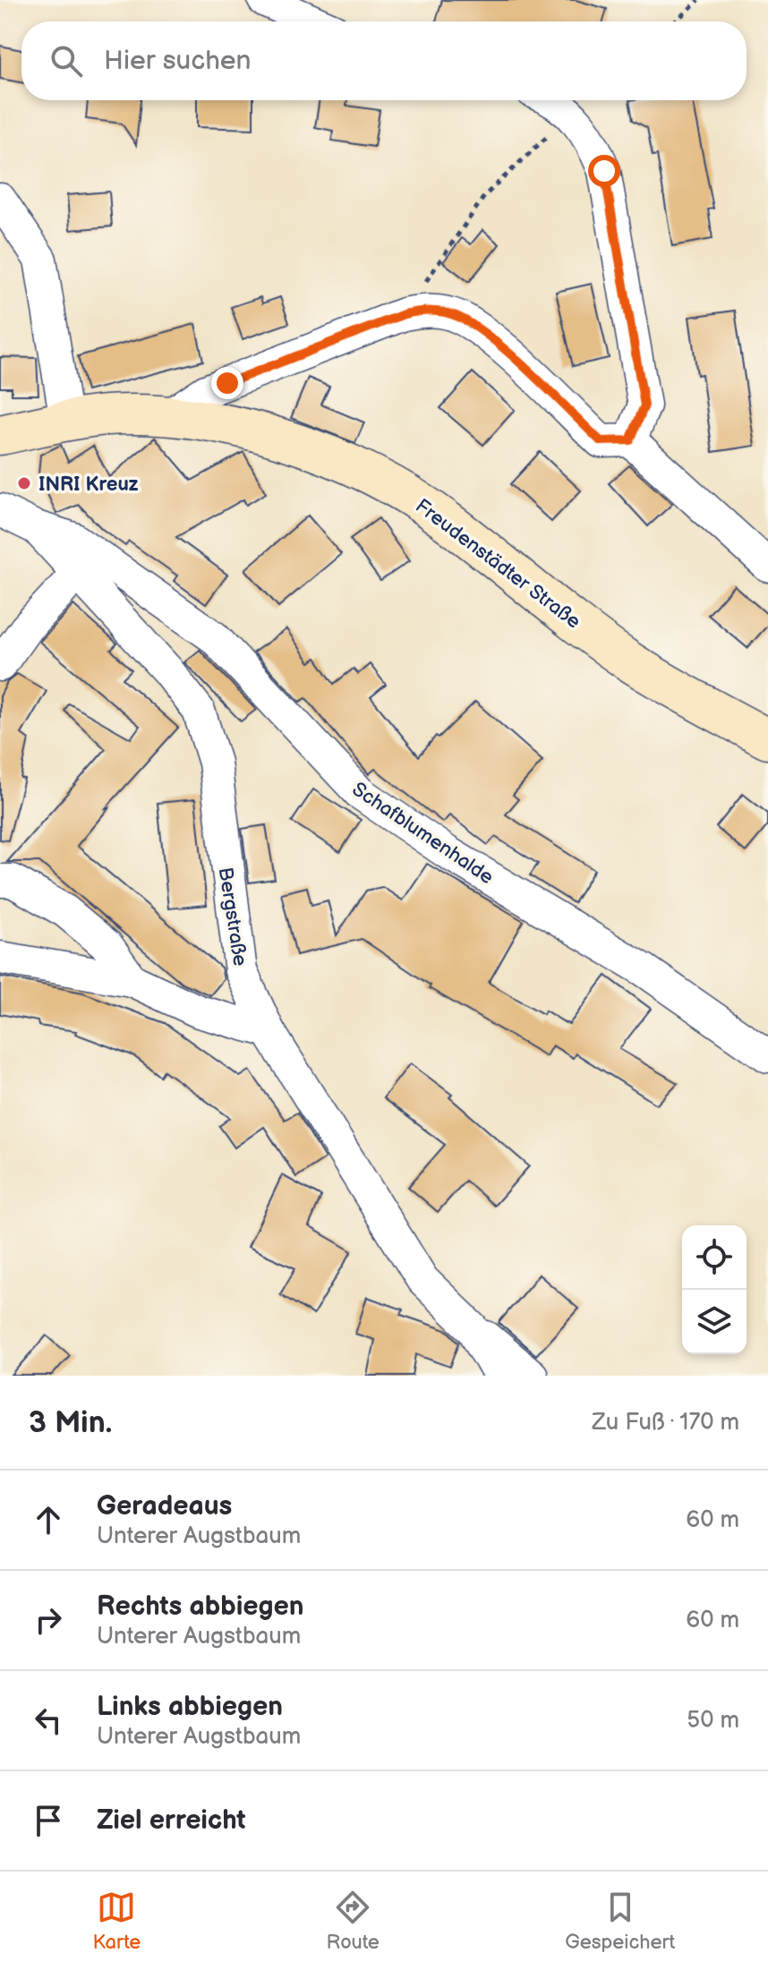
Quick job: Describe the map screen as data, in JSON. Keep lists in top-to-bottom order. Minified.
{"streets":{"street":["Freudenstädter Straße","Schafblumenhalde","Bergstraße"]},"crossings":[["Schafblumenhalde","Bergstraße"]],"places":["INRI Kreuz"],"page":{"search":"Hier suchen","heading":["3 Min.","Zu Fuß · 170 m"],"list":[["Geradeaus","Unterer Augstbaum","60 m"],["Rechts abbiegen","Unterer Augstbaum","60 m"],["Links abbiegen","Unterer Augstbaum","50 m"],"Ziel erreicht"],"nav":["Karte","Route","Gespeichert"]}}
